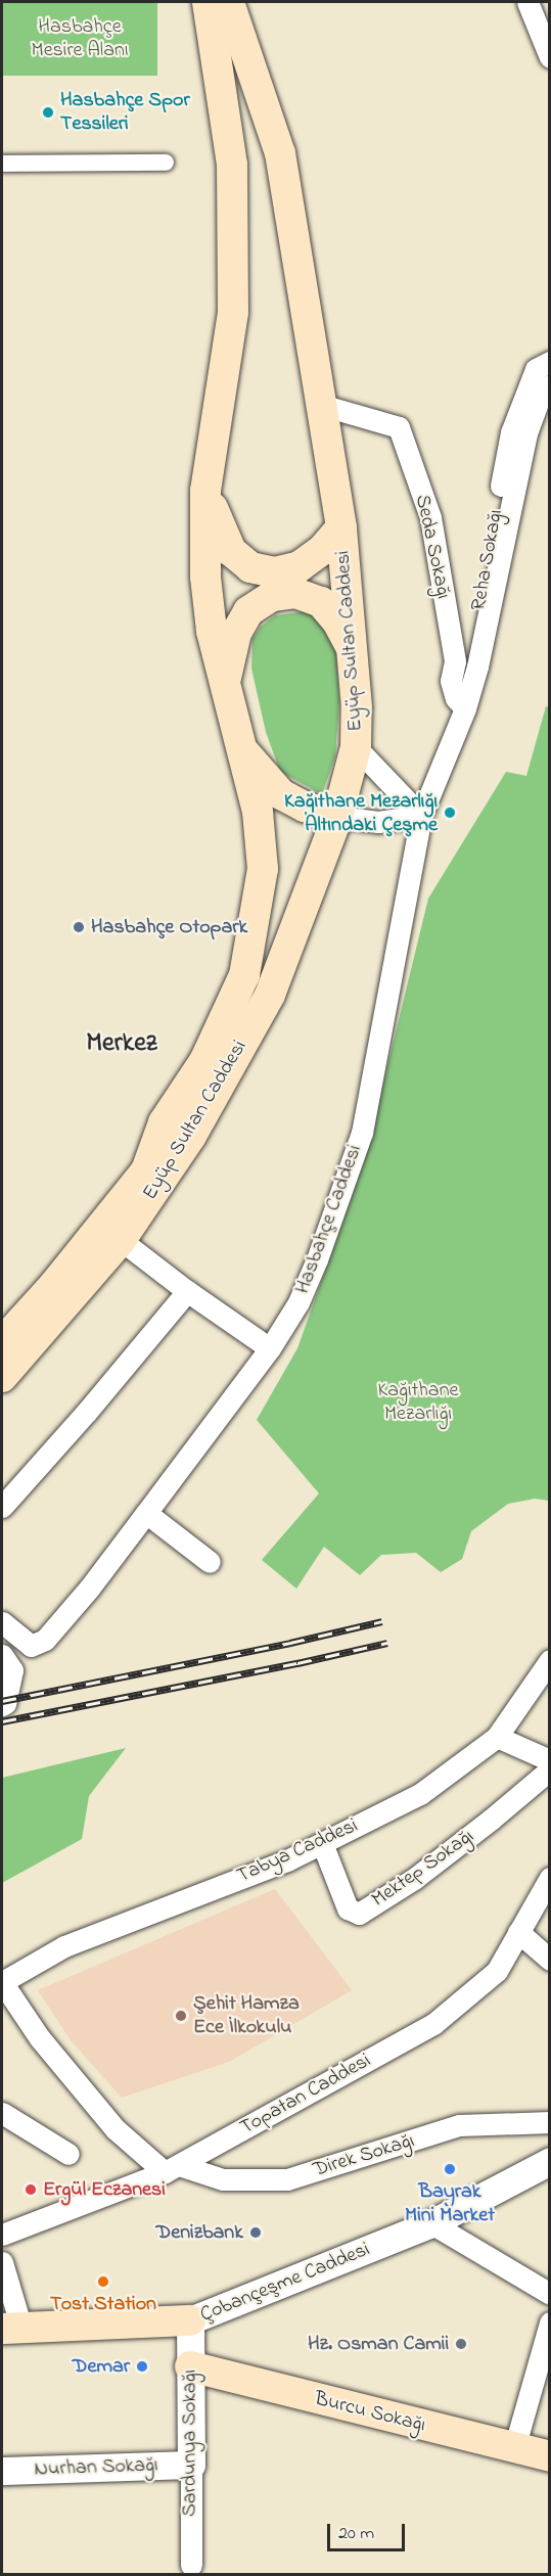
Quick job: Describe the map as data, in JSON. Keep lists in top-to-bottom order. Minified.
{"streets":{"main road":["Eyüp Sultan Caddesi","Çobançeşme Caddesi","Burcu Sokağı"],"street":["Seda Sokağı","Reha Sokağı","Hasbahçe Caddesi","Tabya Caddesi","Mektep Sokağı","Topatan Caddesi","Direk Sokağı","Sardunya Sokağı","Nurhan Sokağı"]},"crossings":[["Seda Sokağı","Reha Sokağı"],["Seda Sokağı","Eyüp Sultan Caddesi"],["Reha Sokağı","Hasbahçe Caddesi"],["Tabya Caddesi","Mektep Sokağı"],["Topatan Caddesi","Direk Sokağı"],["Çobançeşme Caddesi","Sardunya Sokağı"],["Burcu Sokağı","Sardunya Sokağı"],["Sardunya Sokağı","Nurhan Sokağı"]],"districts":["Merkez"],"parks":["Hasbahçe Mesire Alanı","Kağıthane Mezarlığı"],"places":["Hasbahçe Spor Tessileri","Kağıthane Mezarlığı Altındaki Çeşme","Hasbahçe Otopark","Şehit Hamza Ece İlkokulu","Bayrak Mini Market","Ergül Eczanesi","Denizbank","Tost Station","Hz. Osman Camii","Demar"],"scale_bar":"20 m"}
